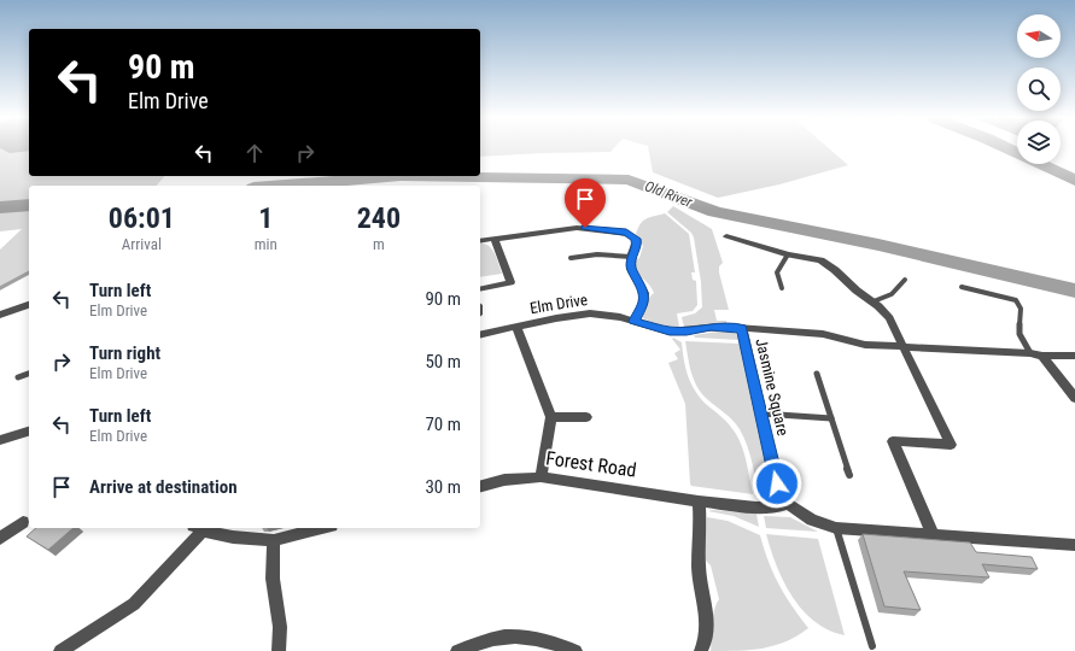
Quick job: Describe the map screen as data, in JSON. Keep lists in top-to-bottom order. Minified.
{"streets":{"street":["Elm Drive","Jasmine Square","Forest Road"]},"crossings":[["Elm Drive","Jasmine Square"],["Jasmine Square","Forest Road"]],"water":["Old River"],"north":"left","page":{"turn":["90 m","Elm Drive"],"eta":["06:01","Arrival","1","min","240","m"],"list":[{"name":"Turn left","note":"Elm Drive","value":"90 m"},{"name":"Turn right","note":"Elm Drive","value":"50 m"},{"name":"Turn left","note":"Elm Drive","value":"70 m"},{"name":"Arrive at destination","value":"30 m"}]}}
